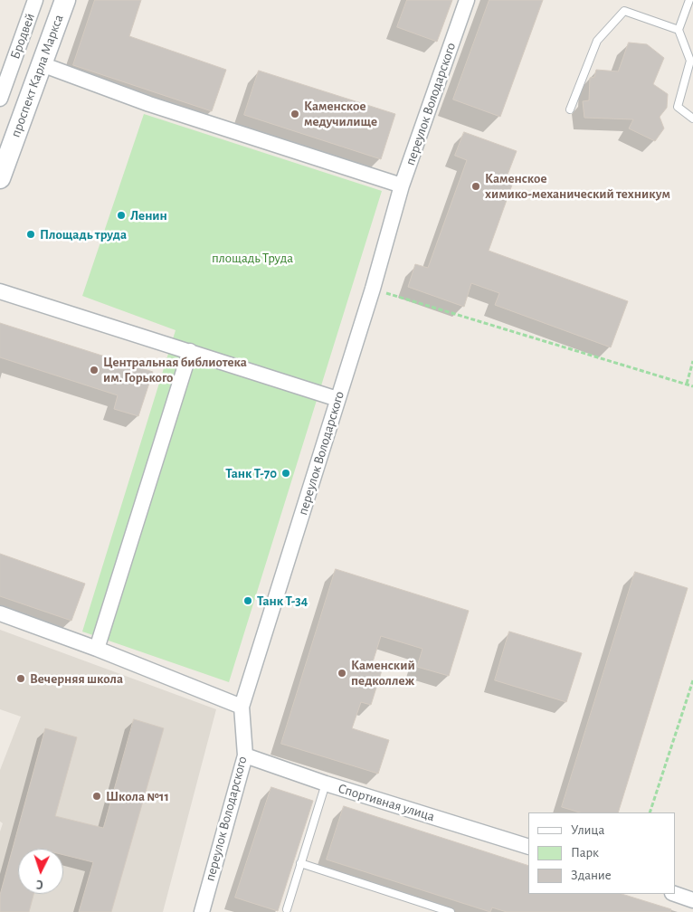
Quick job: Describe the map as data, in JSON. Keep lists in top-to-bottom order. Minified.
{"streets":{"street":["Бродвей","проспект Карла Маркса","переулок Володарского","Спортивная улица"]},"crossings":[["переулок Володарского","Спортивная улица"]],"parks":["площадь Труда"],"places":["Каменское медучилище","Каменское химико-механический техникум","Ленин","Площадь труда","Центральная библиотека им. Горького","Танк Т-70","Танк Т-34","Каменский педколлеж","Вечерняя школа","Школа №11"],"legend":["Улица","Парк","Здание"],"north":"bottom"}
